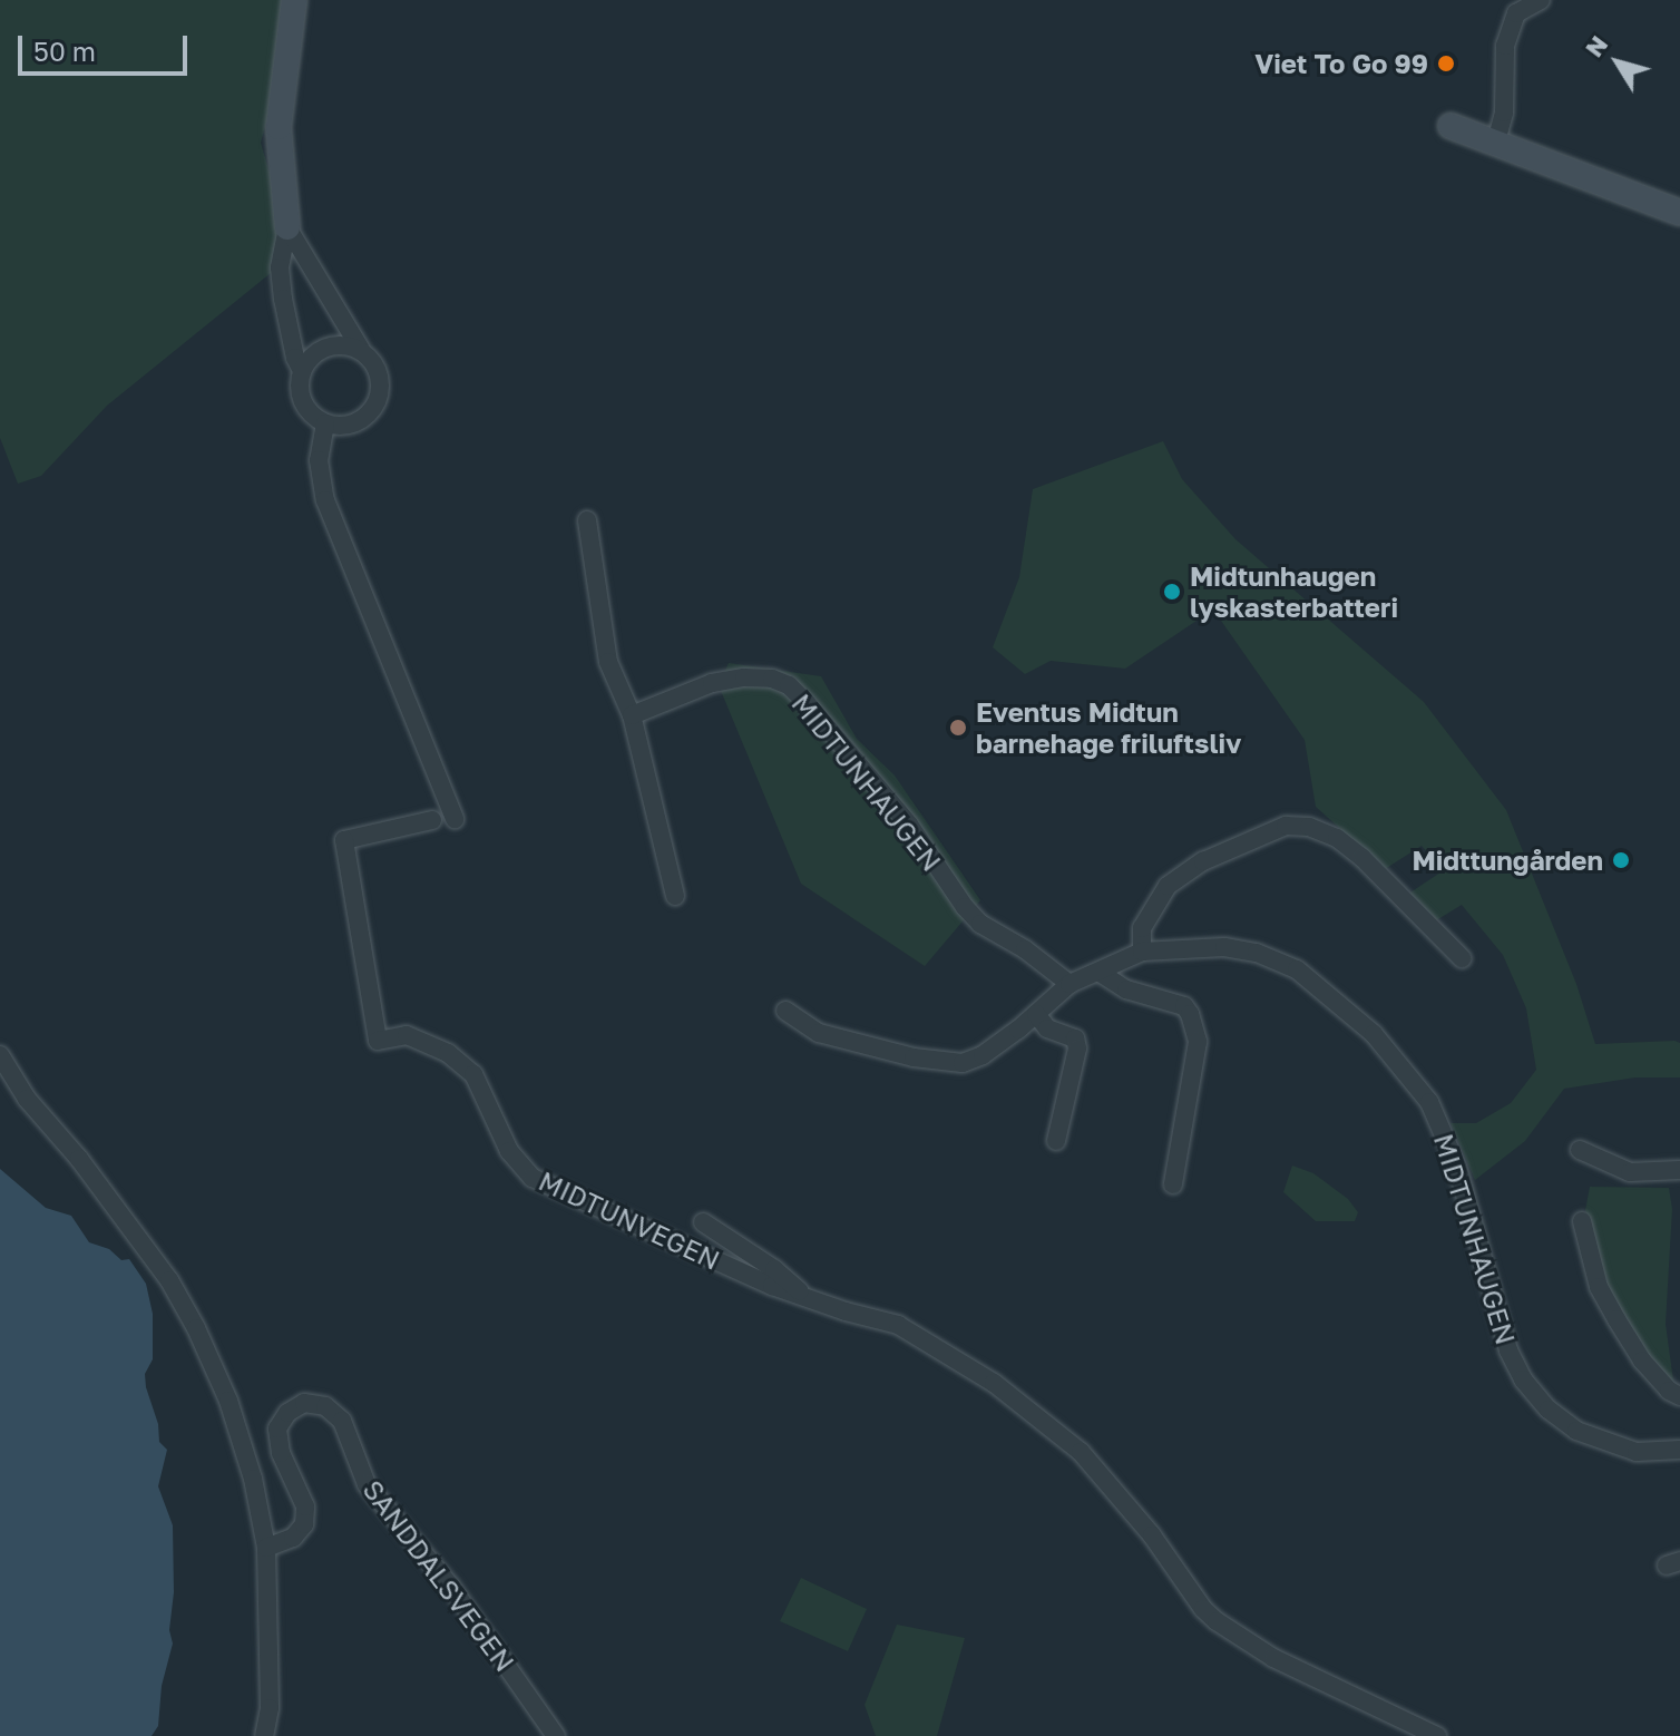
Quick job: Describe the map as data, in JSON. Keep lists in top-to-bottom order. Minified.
{"streets":{"street":["MIDTUNHAUGEN","MIDTUNVEGEN","SANDDALSVEGEN"]},"places":["Viet To Go 99","Midtunhaugen lyskasterbatteri","Eventus Midtun barnehage friluftsliv","Midttungården"],"scale_bar":"50 m","north":"top left"}
